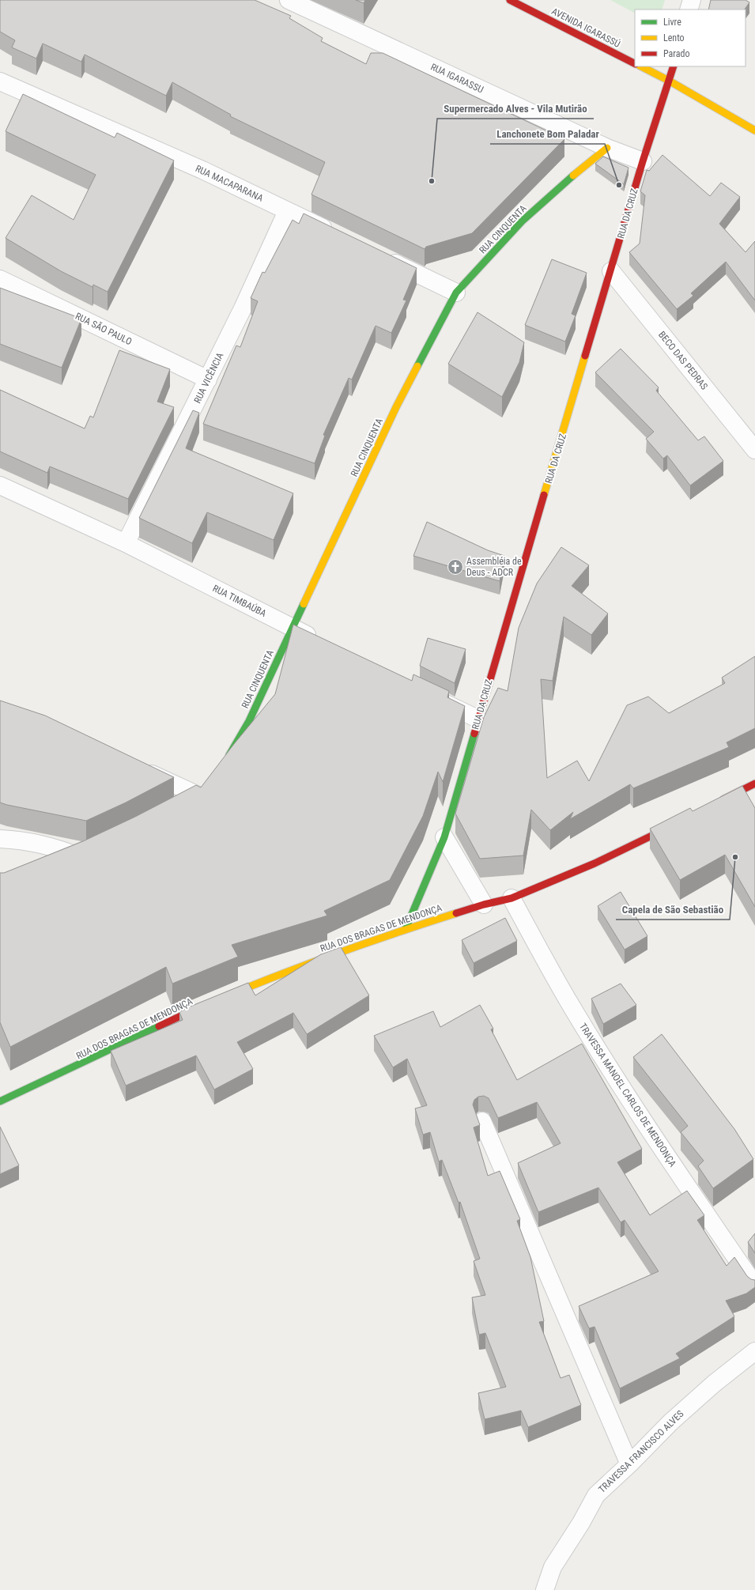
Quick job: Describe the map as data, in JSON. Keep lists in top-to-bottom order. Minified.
{"streets":{"street":["AVENIDA IGARASSÚ","RUA IGARASSU","RUA MACAPARANA","RUA DA CRUZ","RUA CINQUENTA","RUA SÃO PAULO","BECO DAS PEDRAS","RUA VICÊNCIA","RUA TIMBAÚBA","RUA DOS BRAGAS DE MENDONÇA","TRAVESSA MANOEL CARLOS DE MENDONÇA","TRAVESSA FRANCISCO ALVES"]},"crossings":[["RUA IGARASSU","RUA DA CRUZ"],["RUA IGARASSU","RUA CINQUENTA"],["RUA MACAPARANA","RUA VICÊNCIA"],["RUA DA CRUZ","BECO DAS PEDRAS"],["RUA DA CRUZ","RUA DOS BRAGAS DE MENDONÇA"],["RUA CINQUENTA","RUA TIMBAÚBA"],["RUA SÃO PAULO","RUA VICÊNCIA"],["RUA VICÊNCIA","RUA TIMBAÚBA"],["RUA DOS BRAGAS DE MENDONÇA","TRAVESSA MANOEL CARLOS DE MENDONÇA"]],"places":{"other":["Supermercado Alves - Vila Mutirão","Lanchonete Bom Paladar","Capela de São Sebastião"],"church":["Assembléia de Deus - ADCR"]},"legend":["Livre","Lento","Parado"]}
